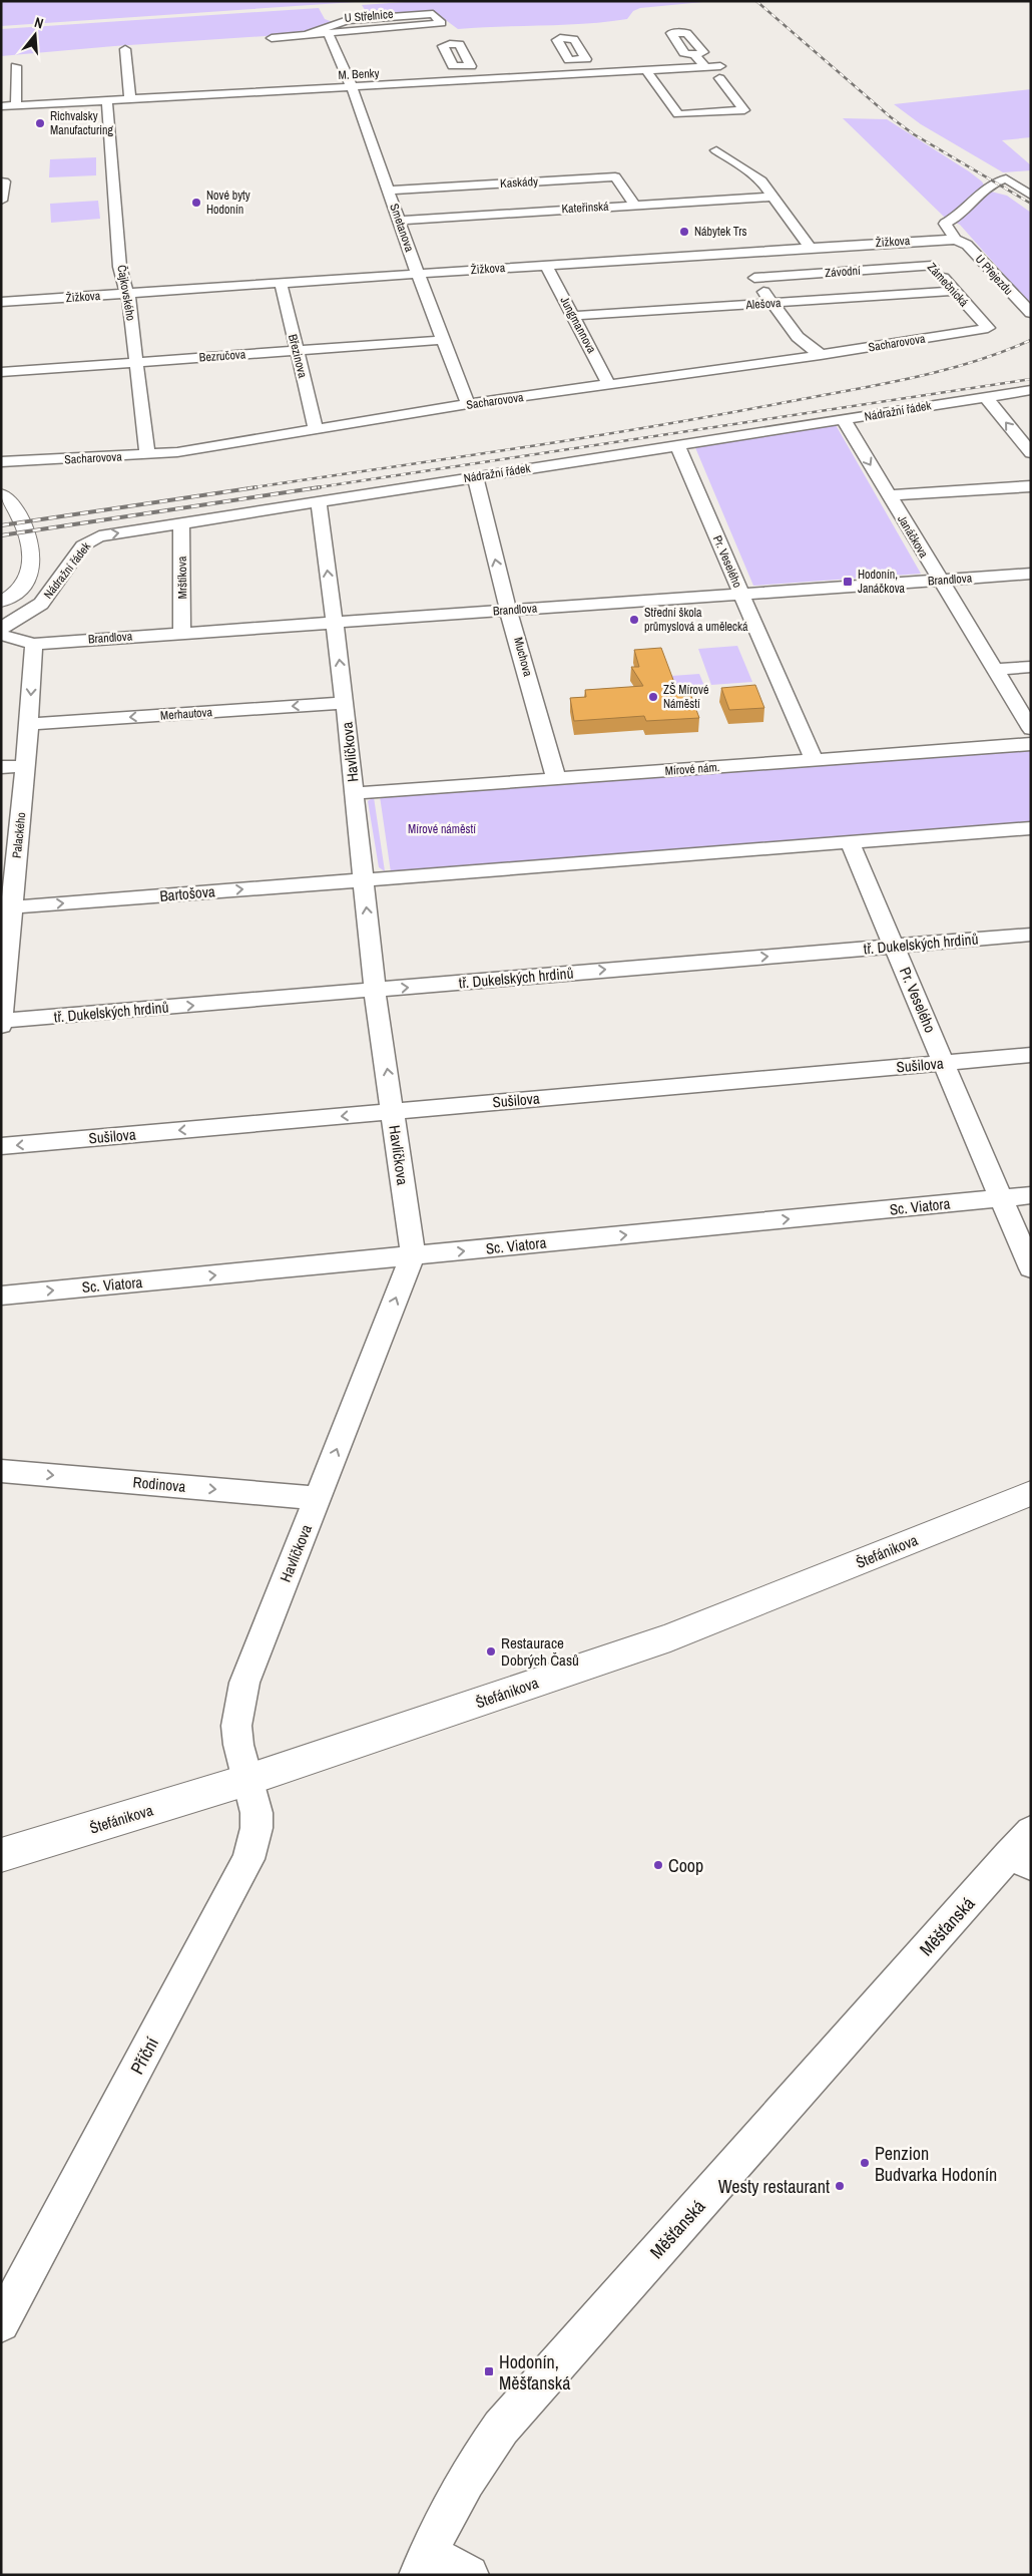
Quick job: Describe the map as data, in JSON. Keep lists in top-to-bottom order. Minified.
{"streets":{"main road":["Štefánikova"],"street":["U Střelnice","M. Benky","Kaskády","Kateřinská","Smetanova","Žižkova","Závodní","U Přejezdu","Zámečnická","Čajkovského","Alešova","Jungmannova","Sacharovova","Bezručova","Březinova","Nádražní řádek","Janáčkova","Pr. Veselého","Mrštíkova","Brandlova","Muchova","Merhautova","Havlíčkova","Mírové nám.","Palackého","Bartošova","tř. Dukelských hrdinů","Sušilova","Sc. Viatora","Rodinova","Měšťanská","Příční"]},"crossings":[["U Střelnice","Smetanova"],["M. Benky","Smetanova"],["M. Benky","Čajkovského"],["Kaskády","Kateřinská"],["Kaskády","Smetanova"],["Kateřinská","Smetanova"],["Smetanova","Žižkova"],["Smetanova","Sacharovova"],["Smetanova","Bezručova"],["Žižkova","U Přejezdu"],["Žižkova","Zámečnická"],["Žižkova","Čajkovského"],["Žižkova","Jungmannova"],["Žižkova","Březinova"],["Závodní","Zámečnická"],["Zámečnická","Alešova"],["Zámečnická","Sacharovova"],["Čajkovského","Sacharovova"],["Čajkovského","Bezručova"],["Alešova","Jungmannova"],["Jungmannova","Sacharovova"],["Sacharovova","Březinova"],["Bezručova","Březinova"],["Nádražní řádek","Janáčkova"],["Nádražní řádek","Pr. Veselého"],["Nádražní řádek","Mrštíkova"],["Nádražní řádek","Muchova"],["Nádražní řádek","Havlíčkova"],["Janáčkova","Brandlova"],["Pr. Veselého","Brandlova"],["Pr. Veselého","Mírové nám."],["Pr. Veselého","tř. Dukelských hrdinů"],["Pr. Veselého","Sušilova"],["Pr. Veselého","Sc. Viatora"],["Mrštíkova","Brandlova"],["Brandlova","Muchova"],["Brandlova","Havlíčkova"],["Brandlova","Palackého"],["Muchova","Mírové nám."],["Merhautova","Havlíčkova"],["Merhautova","Palackého"],["Havlíčkova","Mírové nám."],["Havlíčkova","Bartošova"],["Havlíčkova","tř. Dukelských hrdinů"],["Havlíčkova","Sušilova"],["Havlíčkova","Sc. Viatora"],["Havlíčkova","Rodinova"],["Havlíčkova","Štefánikova"],["Havlíčkova","Příční"],["Palackého","Bartošova"],["Palackého","tř. Dukelských hrdinů"],["Štefánikova","Příční"]],"one_way":["Muchova","Merhautova","Havlíčkova","Bartošova","Sušilova","Sc. Viatora","Rodinova"],"parks":["Mírové náměstí"],"places":{"other":["Richvalsky Manufacturing","Nové byty Hodonín","Nábytek Trs","Střední škola průmyslová a umělecká","ZŠ Mírové Náměstí","Restaurace Dobrých Časů","Coop","Penzion Budvarka Hodonín","Westy restaurant"],"transit":["Hodonín, Janáčkova","Hodonín, Měšťanská"]},"north":"top"}
